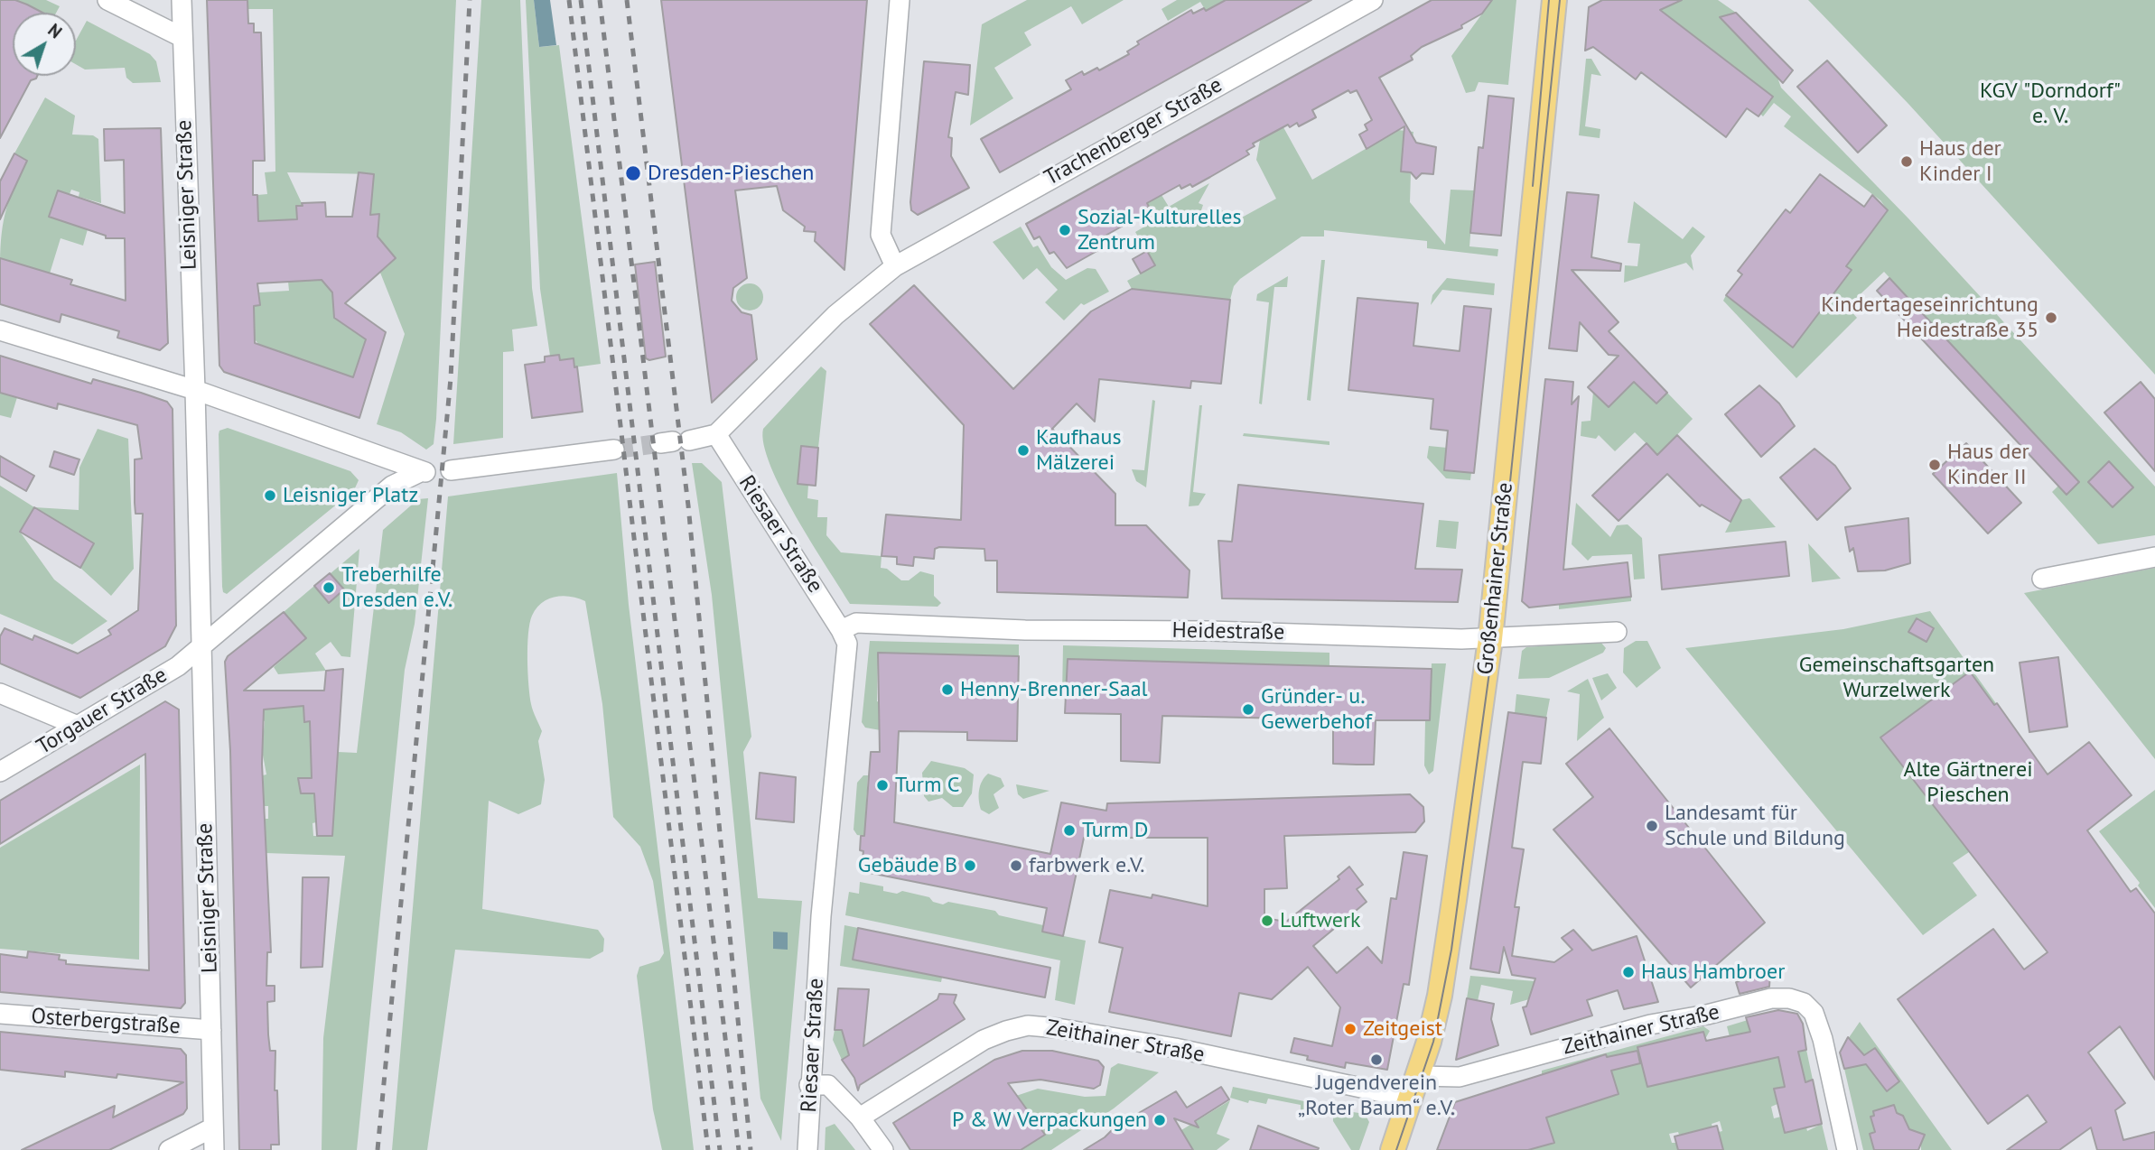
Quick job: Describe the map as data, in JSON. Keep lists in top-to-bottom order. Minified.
{"streets":{"main road":["Großenhainer Straße"],"street":["Trachenberger Straße","Leisniger Straße","Riesaer Straße","Heidestraße","Torgauer Straße","Osterbergstraße","Zeithainer Straße"]},"crossings":[["Leisniger Straße","Torgauer Straße"],["Leisniger Straße","Osterbergstraße"],["Riesaer Straße","Heidestraße"],["Großenhainer Straße","Heidestraße"],["Großenhainer Straße","Zeithainer Straße"]],"parks":["KGV \"Dorndorf\" e. V.","Gemeinschaftsgarten Wurzelwerk","Alte Gärtnerei Pieschen"],"places":["Haus der Kinder I","Dresden-Pieschen","Sozial-Kulturelles Zentrum","Kindertageseinrichtung Heidestraße 35","Kaufhaus Mälzerei","Haus der Kinder II","Leisniger Platz","Treberhilfe Dresden e.V.","Henny-Brenner-Saal","Gründer- u. Gewerbehof","Turm C","Landesamt für Schule und Bildung","Turm D","Gebäude B","farbwerk e.V.","Luftwerk","Haus Hambroer","Zeitgeist","Jugendverein „Roter Baum“ e.V.","P & W Verpackungen"],"north":"top right"}
